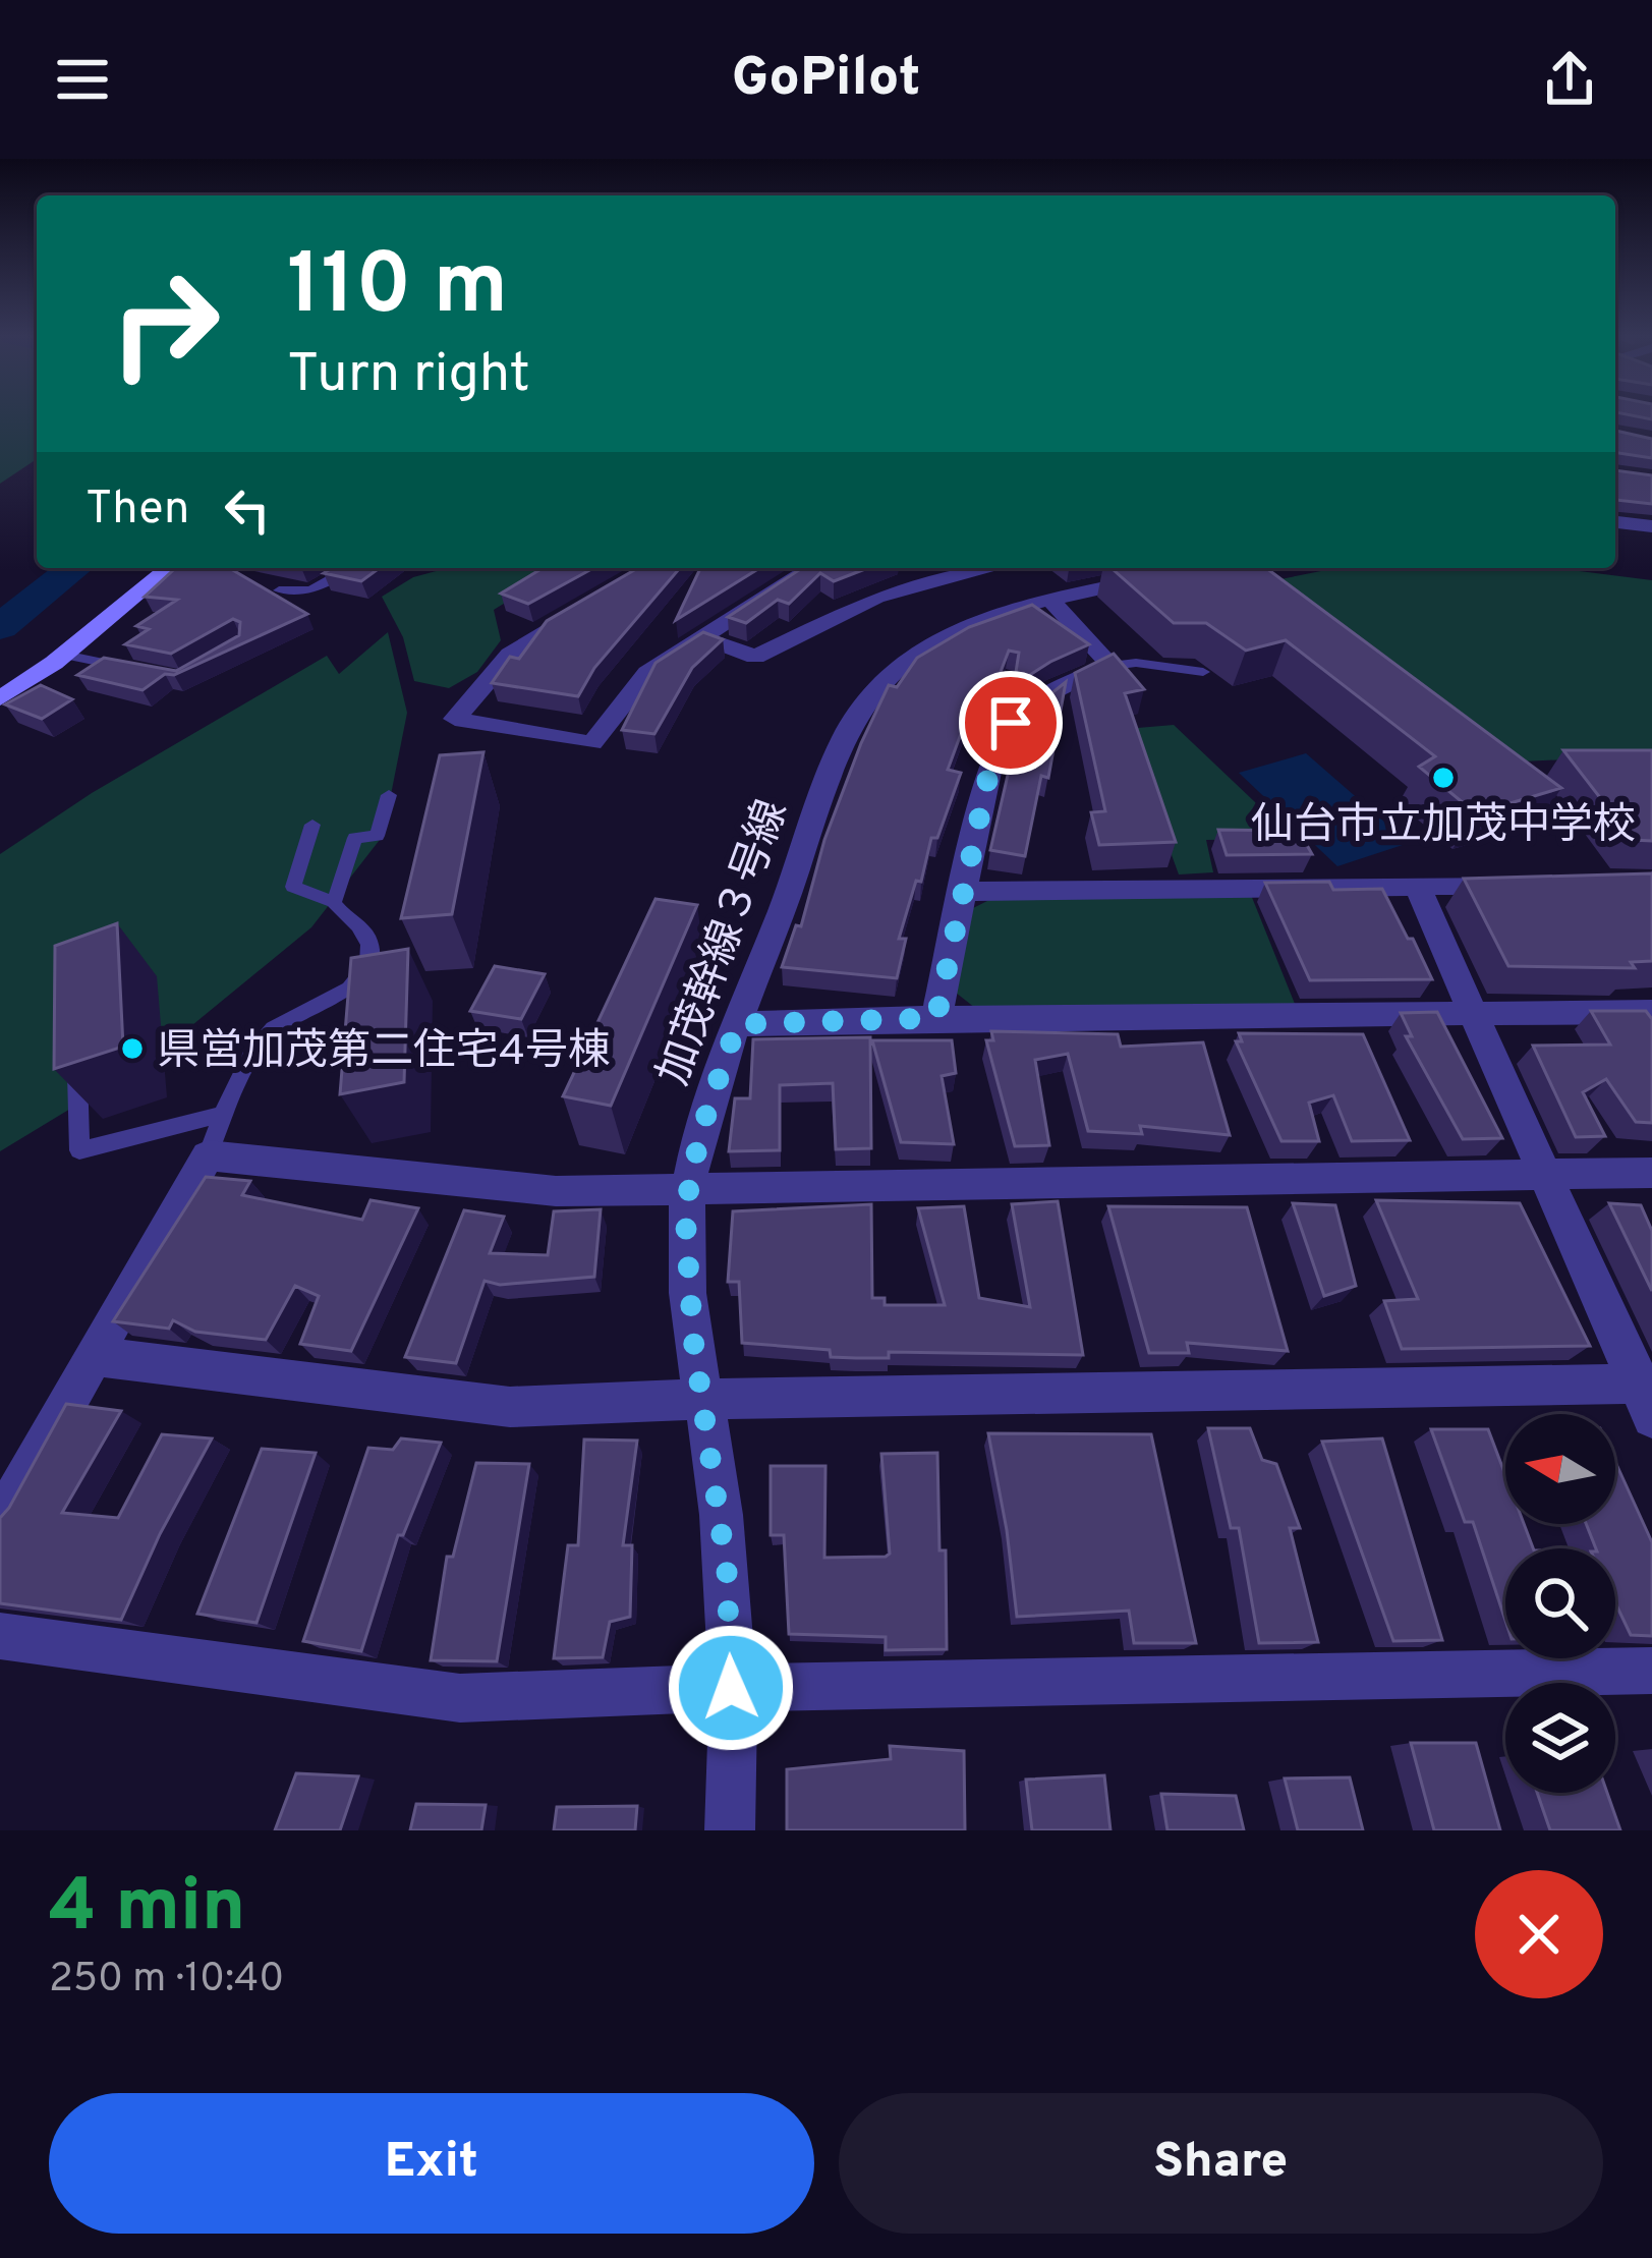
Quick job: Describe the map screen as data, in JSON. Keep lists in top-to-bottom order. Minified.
{"streets":{"street":["加茂幹線３号線"]},"places":["仙台市立加茂中学校","県営加茂第二住宅4号棟"],"north":"left","page":{"header":"GoPilot","turn":["110 m","Turn right"],"then":"Then","heading":["4 min","250 m · 10:40"],"buttons":["Exit","Share"]}}
